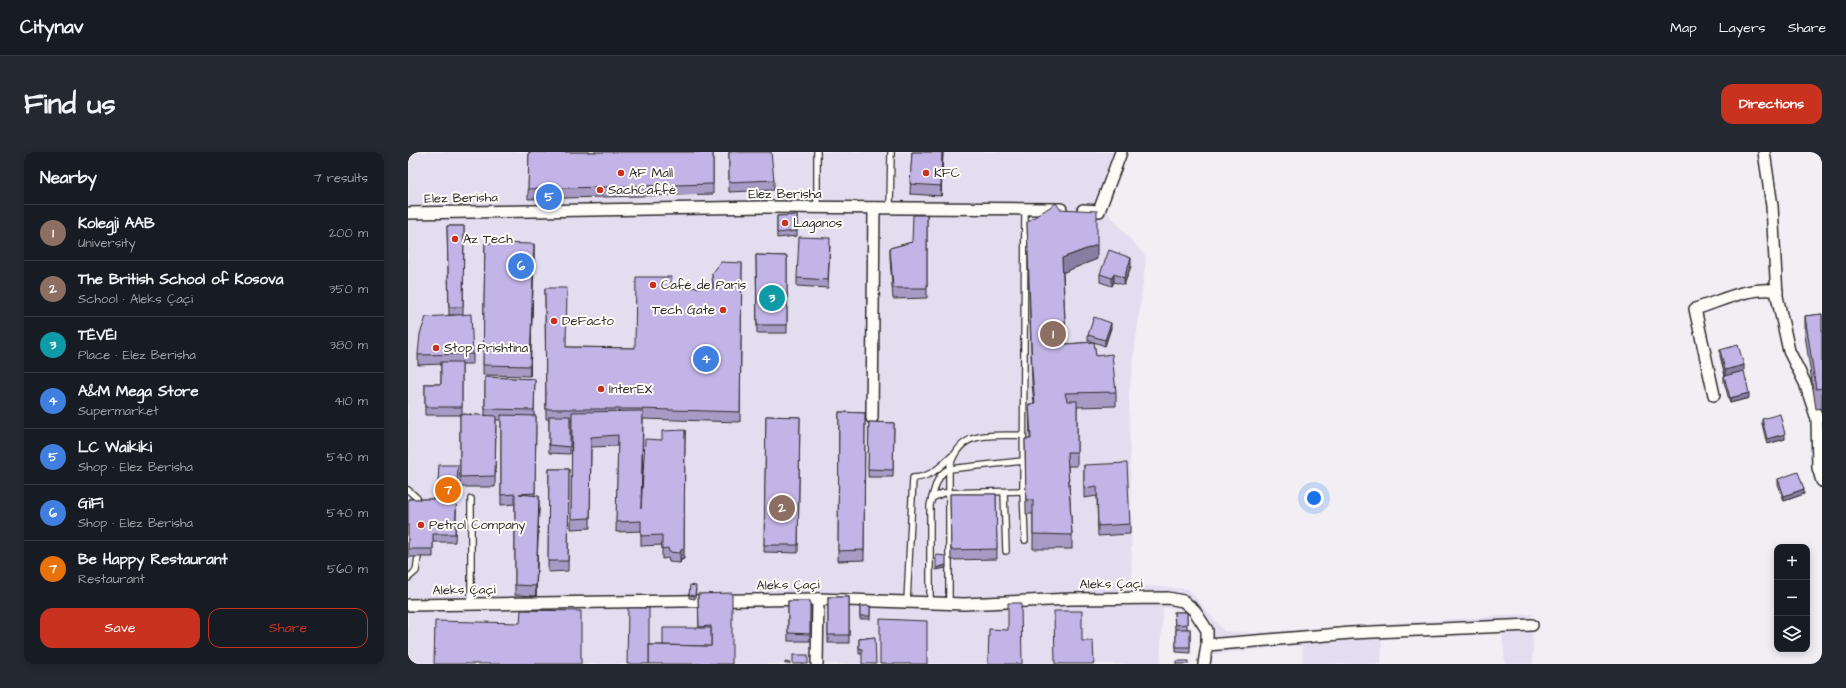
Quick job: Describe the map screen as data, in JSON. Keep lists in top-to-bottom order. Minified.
{"streets":{"street":["Elez Berisha","Aleks Çaçi"]},"places":["AF Mall","KFC","SachCaffé","Laganos","Az Tech","Café de Paris","Tech Gate","DeFacto","Stop Prishtina","InterEX","Petrol Company"],"page":{"header":"Citynav","nav":["Map","Layers","Share"],"buttons":["Directions",["Save","Share"]],"title":"Find us","heading":["Nearby","7 results"],"pins":["5","6","3","1","4","7","2"],"list":[{"mark":"1","name":"Kolegji AAB","note":"University","value":"200 m"},{"mark":"2","name":"The British School of Kosova","note":"School · Aleks Çaçi","value":"350 m"},{"mark":"3","name":"TËVË1","note":"Place · Elez Berisha","value":"380 m"},{"mark":"4","name":"A&M Mega Store","note":"Supermarket","value":"410 m"},{"mark":"5","name":"LC Waikiki","note":"Shop · Elez Berisha","value":"540 m"},{"mark":"6","name":"GiFi","note":"Shop · Elez Berisha","value":"540 m"},{"mark":"7","name":"Be Happy Restaurant","note":"Restaurant","value":"560 m"}],"map_buttons":["+","−"]}}
